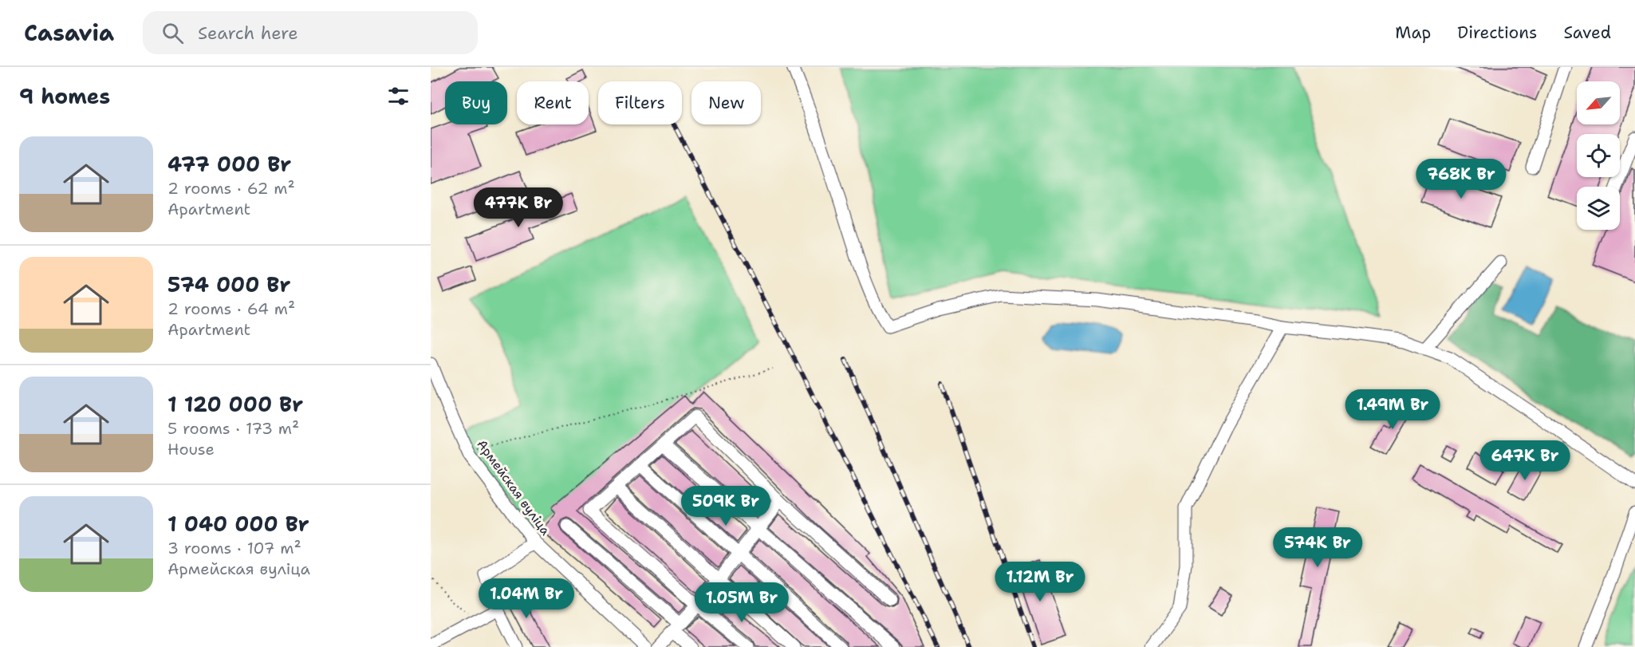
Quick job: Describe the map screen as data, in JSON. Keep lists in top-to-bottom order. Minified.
{"streets":{"street":["Армейская вуліца"]},"north":"bottom left","page":{"header":"Casavia","search":"Search here","nav":["Map","Directions","Saved"],"heading":"9 homes","chip":["Buy","Rent","Filters","New"],"list":[{"name":"477 000 Br","note":"2 rooms · 62 m² · Apartment"},{"name":"574 000 Br","note":"2 rooms · 64 m² · Apartment"},{"name":"1 120 000 Br","note":"5 rooms · 173 m² · House"},{"name":"1 040 000 Br","note":"3 rooms · 107 m² · Армейская вуліца"}],"price":["768K Br","477K Br","1.49M Br","647K Br","509K Br","574K Br","1.12M Br","1.04M Br","1.05M Br"]}}
